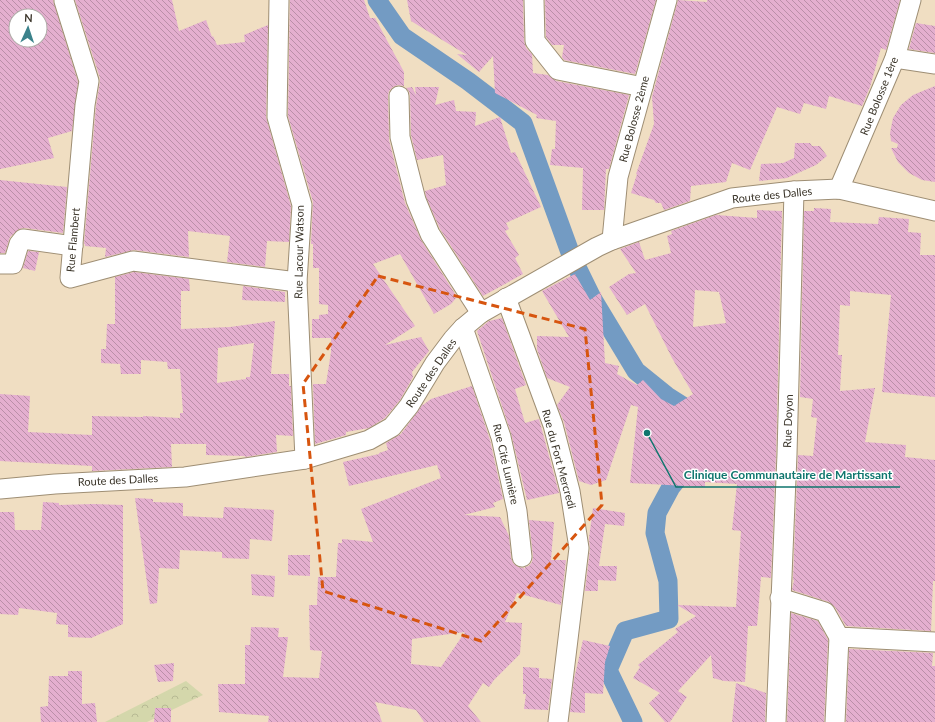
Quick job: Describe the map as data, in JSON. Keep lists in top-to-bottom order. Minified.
{"streets":{"street":["Rue Bolosse 1ère","Rue Bolosse 2ème","Route des Dalles","Rue Flambert","Rue Lacour Watson","Rue Doyon","Rue du Fort Mercredi","Rue Cité Lumière"]},"crossings":[["Rue Bolosse 1ère","Route des Dalles"],["Rue Bolosse 2ème","Route des Dalles"],["Route des Dalles","Rue Lacour Watson"],["Route des Dalles","Rue Doyon"],["Route des Dalles","Rue du Fort Mercredi"],["Route des Dalles","Rue Cité Lumière"],["Rue Flambert","Rue Lacour Watson"]],"places":["Clinique Communautaire de Martissant"],"north":"top"}
